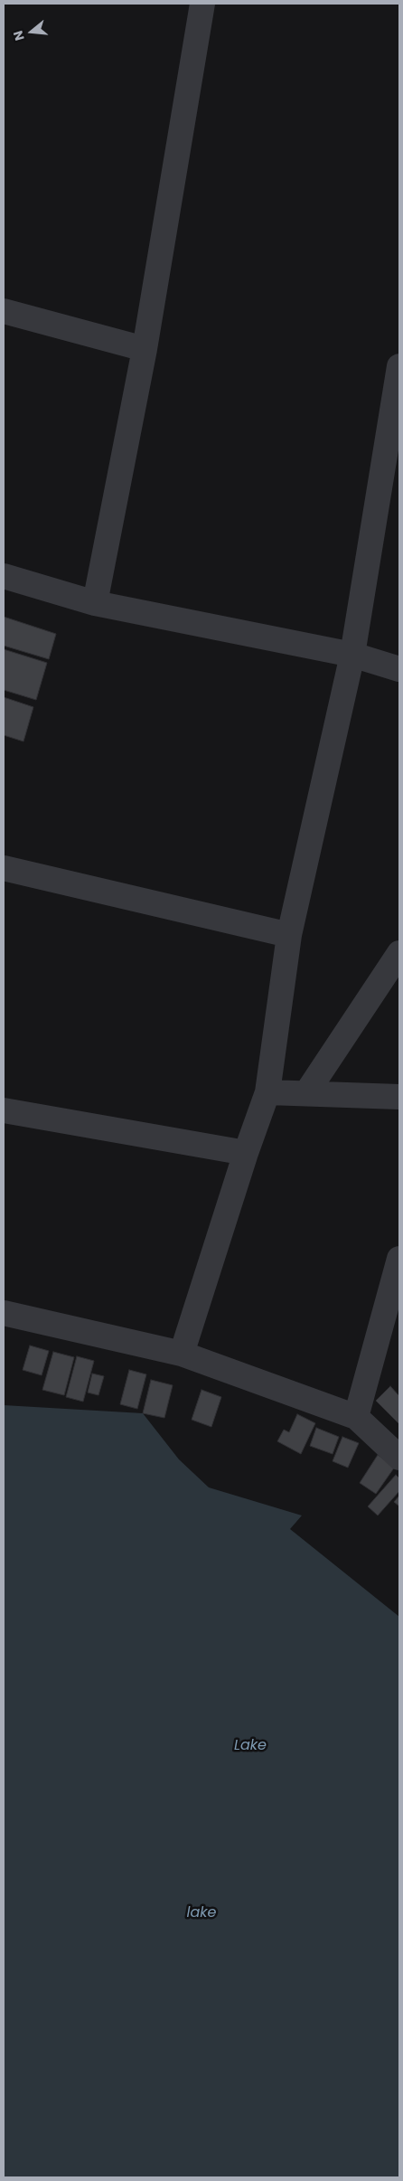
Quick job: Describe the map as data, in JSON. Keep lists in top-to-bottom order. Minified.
{"water":["Lake","lake"],"north":"left"}
